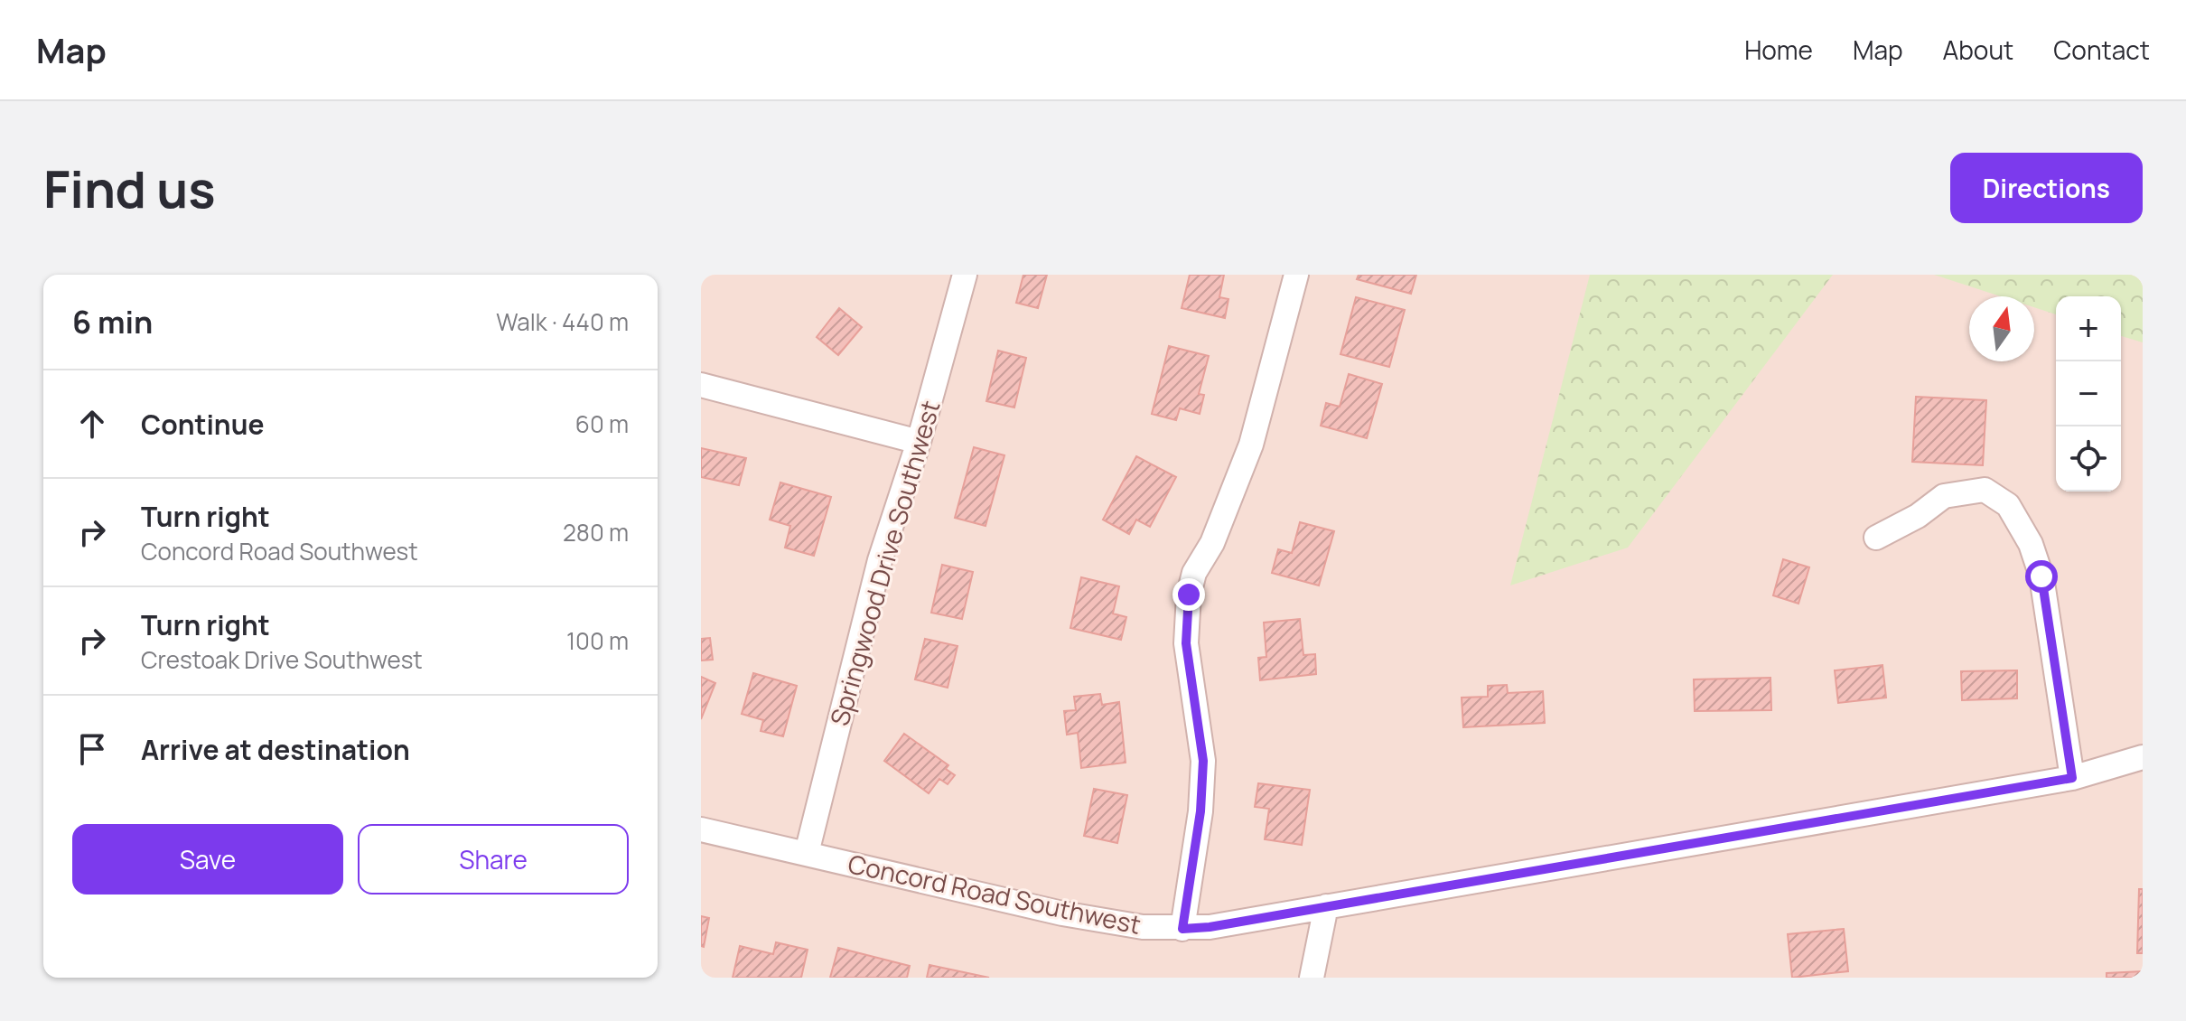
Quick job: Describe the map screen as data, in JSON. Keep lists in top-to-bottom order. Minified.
{"streets":{"street":["Springwood Drive Southwest","Concord Road Southwest"]},"crossings":[["Springwood Drive Southwest","Concord Road Southwest"]],"north":"top","page":{"header":"Map","nav":["Home","Map","About","Contact"],"buttons":["Directions",["Save","Share"]],"title":"Find us","heading":["6 min","Walk · 440 m"],"map_buttons":["+","−"],"list":[["Continue","60 m"],["Turn right","Concord Road Southwest","280 m"],["Turn right","Crestoak Drive Southwest","100 m"],"Arrive at destination"]}}
